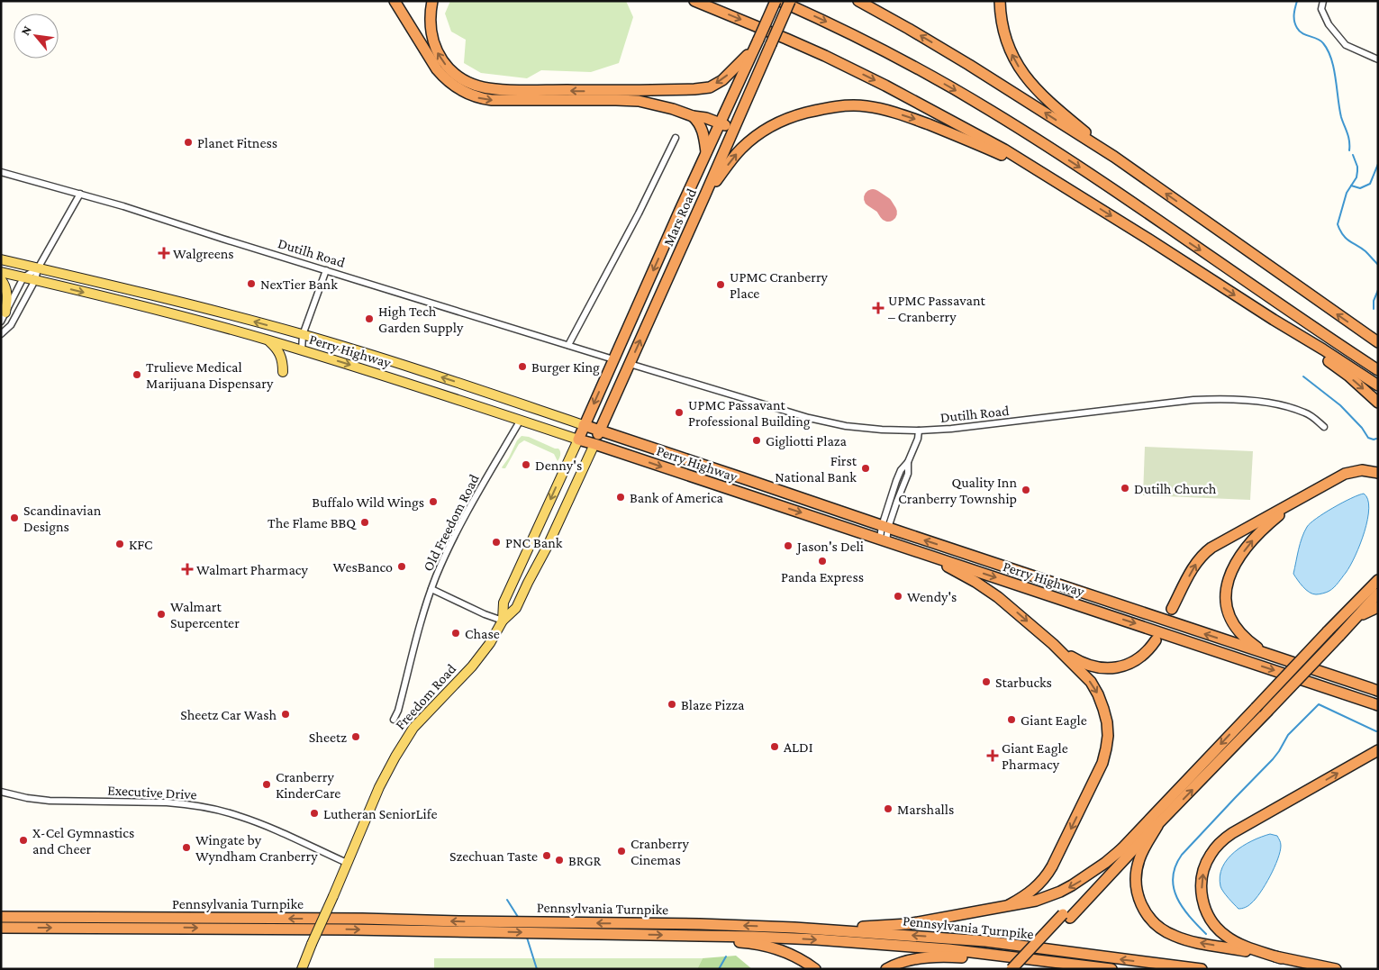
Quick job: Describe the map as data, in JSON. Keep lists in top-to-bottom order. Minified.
{"streets":{"highway":["Mars Road","Perry Highway","Freedom Road","Pennsylvania Turnpike"],"street":["Dutilh Road","Old Freedom Road","Executive Drive"]},"crossings":[["Mars Road","Dutilh Road"],["Mars Road","Perry Highway"],["Mars Road","Freedom Road"],["Perry Highway","Old Freedom Road"],["Perry Highway","Freedom Road"],["Freedom Road","Executive Drive"]],"places":{"other":["Planet Fitness","NexTier Bank","UPMC Cranberry Place","High Tech Garden Supply","Burger King","Trulieve Medical Marijuana Dispensary","UPMC Passavant Professional Building","Gigliotti Plaza","Denny's","First National Bank","Dutilh Church","Quality Inn Cranberry Township","Bank of America","Buffalo Wild Wings","Scandinavian Designs","The Flame BBQ","PNC Bank","KFC","Jason's Deli","Panda Express","WesBanco","Wendy's","Walmart Supercenter","Chase","Starbucks","Blaze Pizza","Sheetz Car Wash","Giant Eagle","Sheetz","ALDI","Cranberry KinderCare","Marshalls","Lutheran SeniorLife","X-Cel Gymnastics and Cheer","Wingate by Wyndham Cranberry","Cranberry Cinemas","Szechuan Taste","BRGR"],"health":["Walgreens","UPMC Passavant – Cranberry","Walmart Pharmacy","Giant Eagle Pharmacy"]},"north":"top left"}
